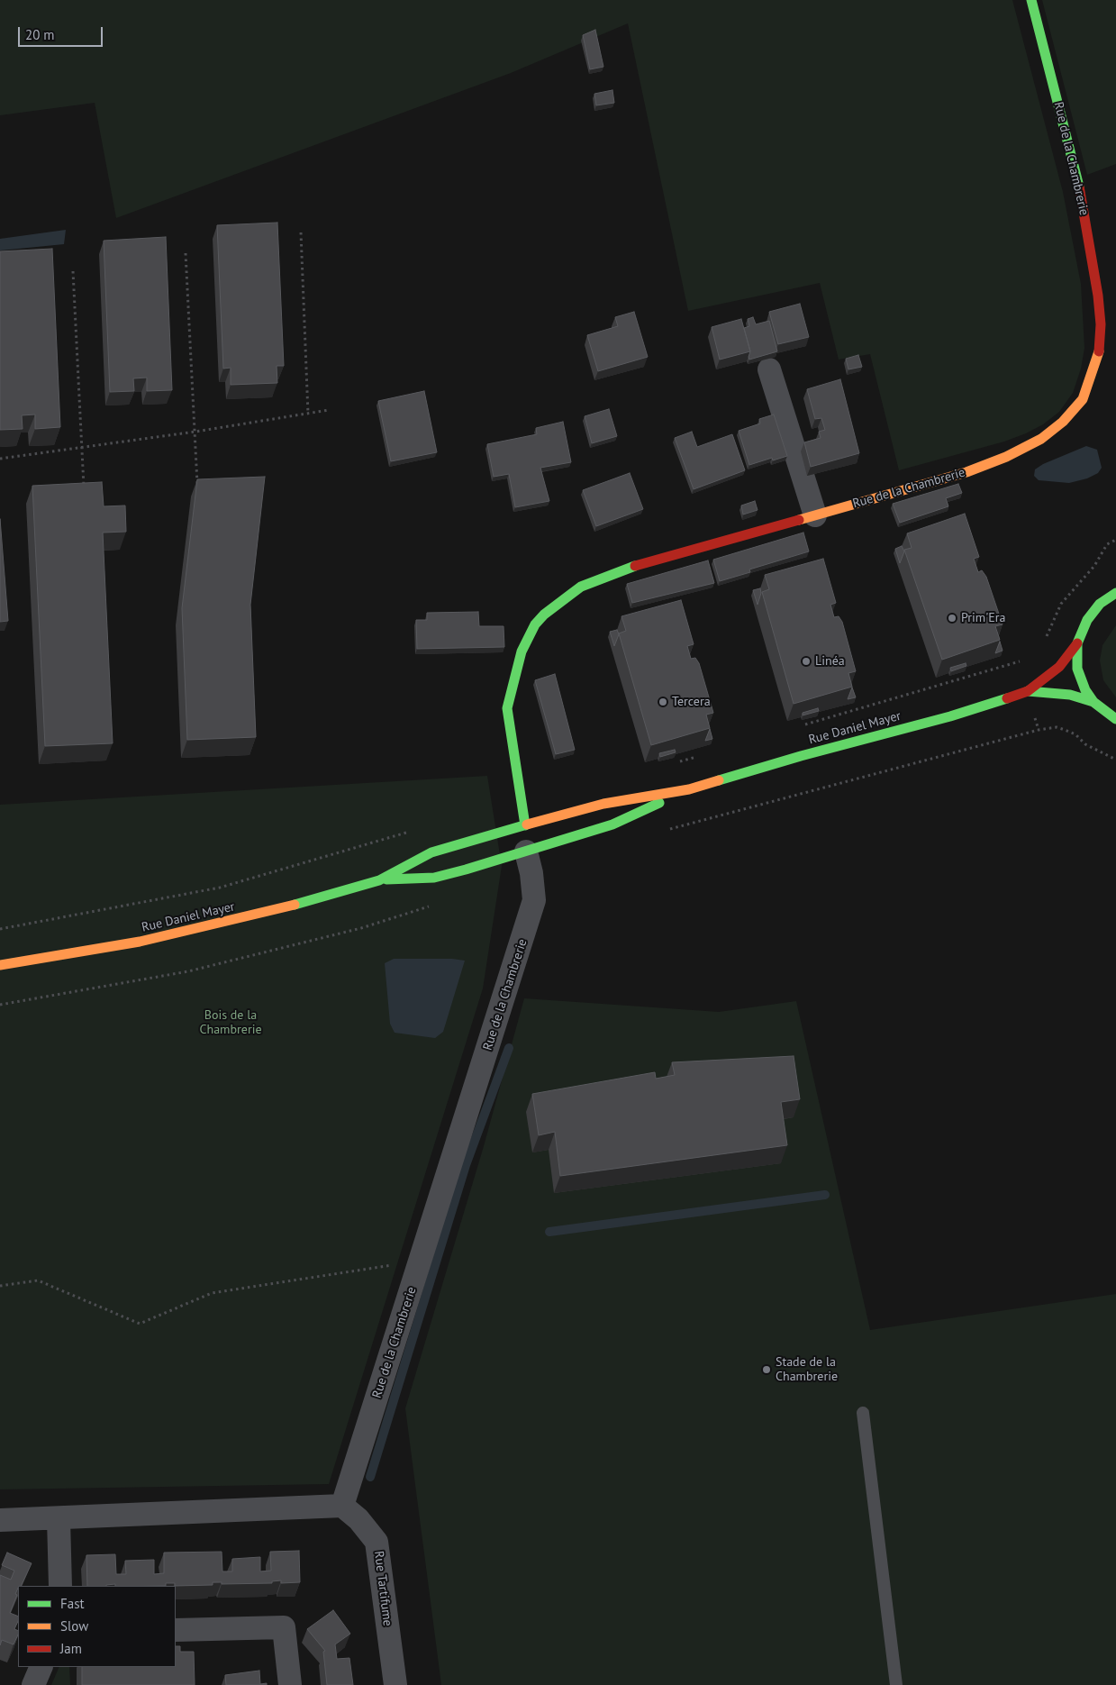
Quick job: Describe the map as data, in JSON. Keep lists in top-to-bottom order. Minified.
{"streets":{"main road":["Rue de la Chambrerie","Rue Daniel Mayer"],"street":["Rue Tartifume"]},"crossings":[["Rue de la Chambrerie","Rue Daniel Mayer"],["Rue de la Chambrerie","Rue Tartifume"]],"parks":["Bois de la Chambrerie"],"places":["Prim'Era","Linéa","Tercera","Stade de la Chambrerie"],"legend":["Fast","Slow","Jam"],"scale_bar":"20 m"}
